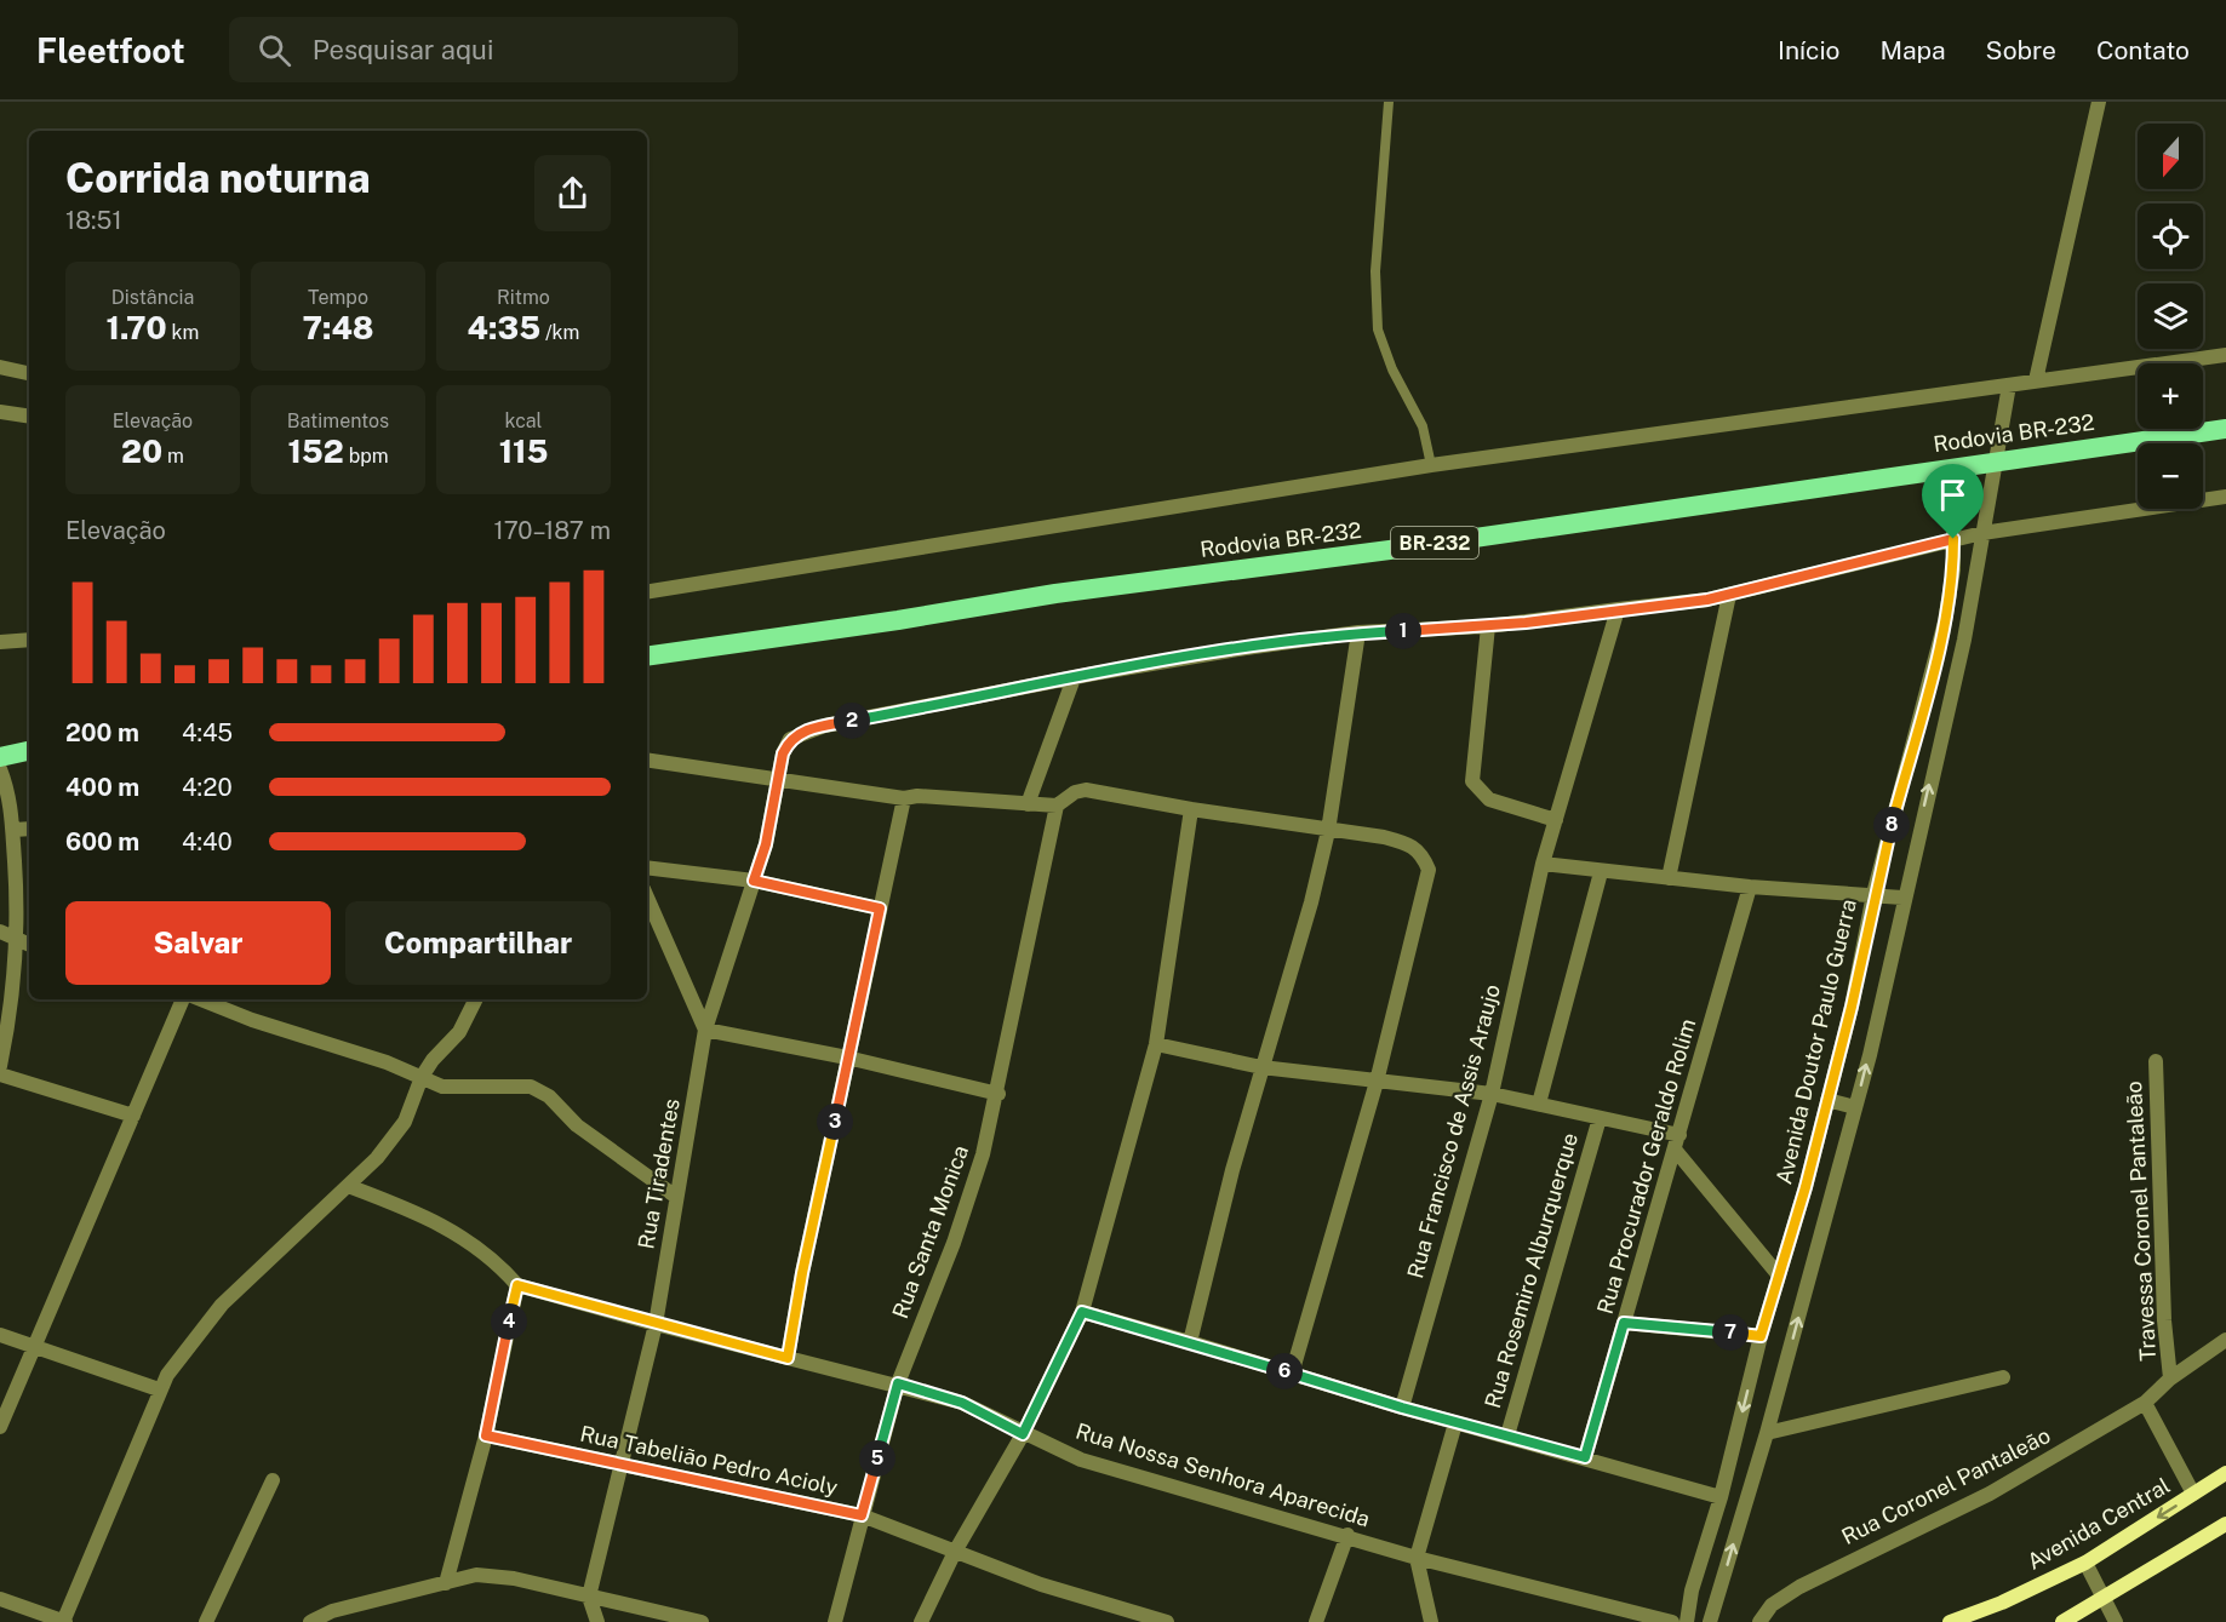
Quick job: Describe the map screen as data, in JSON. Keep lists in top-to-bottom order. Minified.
{"streets":{"highway":["Rodovia BR-232","BR-232"],"main road":["Avenida Central"],"street":["Avenida Doutor Paulo Guerra","Rua Francisco de Assis Araujo","Rua Procurador Geraldo Rolim","Rua Tiradentes","Travessa Coronel Pantaleão","Rua Santa Monica","Rua Rosemiro Alburquerque","Rua Tabelião Pedro Acioly","Rua Nossa Senhora Aparecida","Rua Coronel Pantaleão"]},"crossings":[["Rodovia BR-232","Avenida Doutor Paulo Guerra"],["Rua Francisco de Assis Araujo","Rua Tiradentes"],["Rua Tiradentes","Rua Nossa Senhora Aparecida"],["Travessa Coronel Pantaleão","Rua Coronel Pantaleão"],["Rua Santa Monica","Rua Tabelião Pedro Acioly"],["Rua Santa Monica","Rua Nossa Senhora Aparecida"]],"north":"bottom","page":{"header":"Fleetfoot","search":"Pesquisar aqui","nav":["Início","Mapa","Sobre","Contato"],"map_buttons":["+","−"],"heading":["Corrida noturna","18:51"],"stats":[["Distância","1.70 km"],["Tempo","7:48"],["Ritmo","4:35 /km"],["Elevação","20 m"],["Batimentos","152 bpm"],["kcal","115"]],"chart":["Elevação","170–187 m"],"pins":["1","2","8","3","4","7","6","5"],"list":[{"name":"200 m","note":"4:45"},{"name":"400 m","note":"4:20"},{"name":"600 m","note":"4:40"}],"buttons":["Salvar","Compartilhar"]}}
